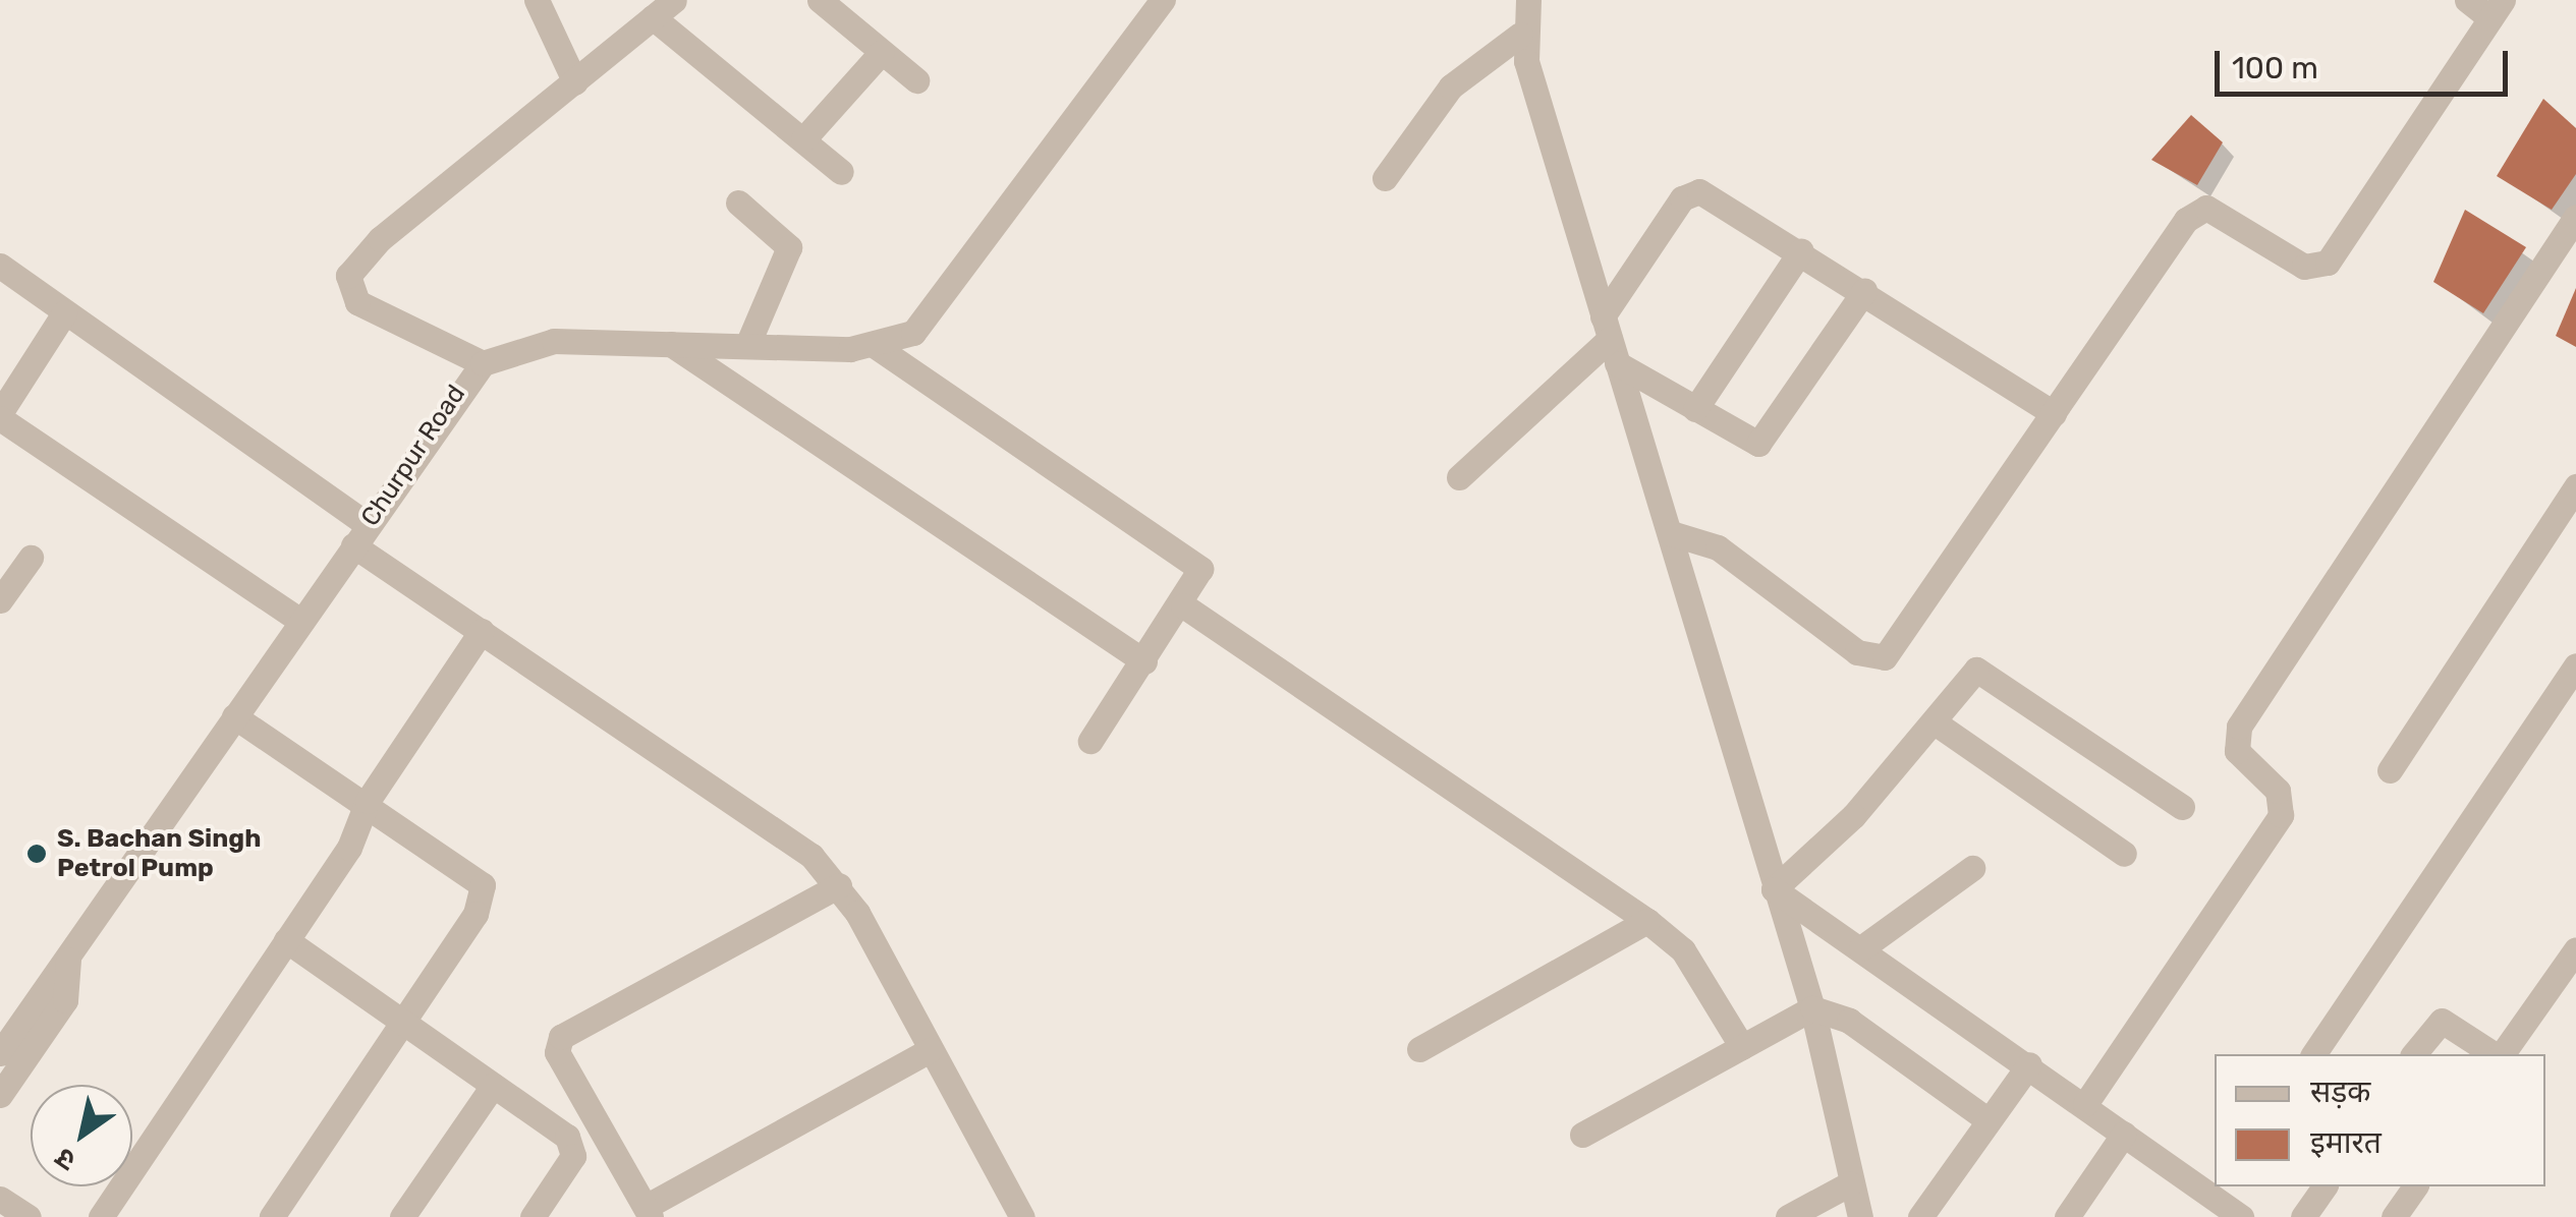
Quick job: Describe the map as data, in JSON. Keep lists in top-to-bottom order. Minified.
{"streets":{"street":["Churpur Road"]},"places":["S. Bachan Singh Petrol Pump"],"legend":["सड़क","इमारत"],"scale_bar":"100 m","north":"bottom left"}
